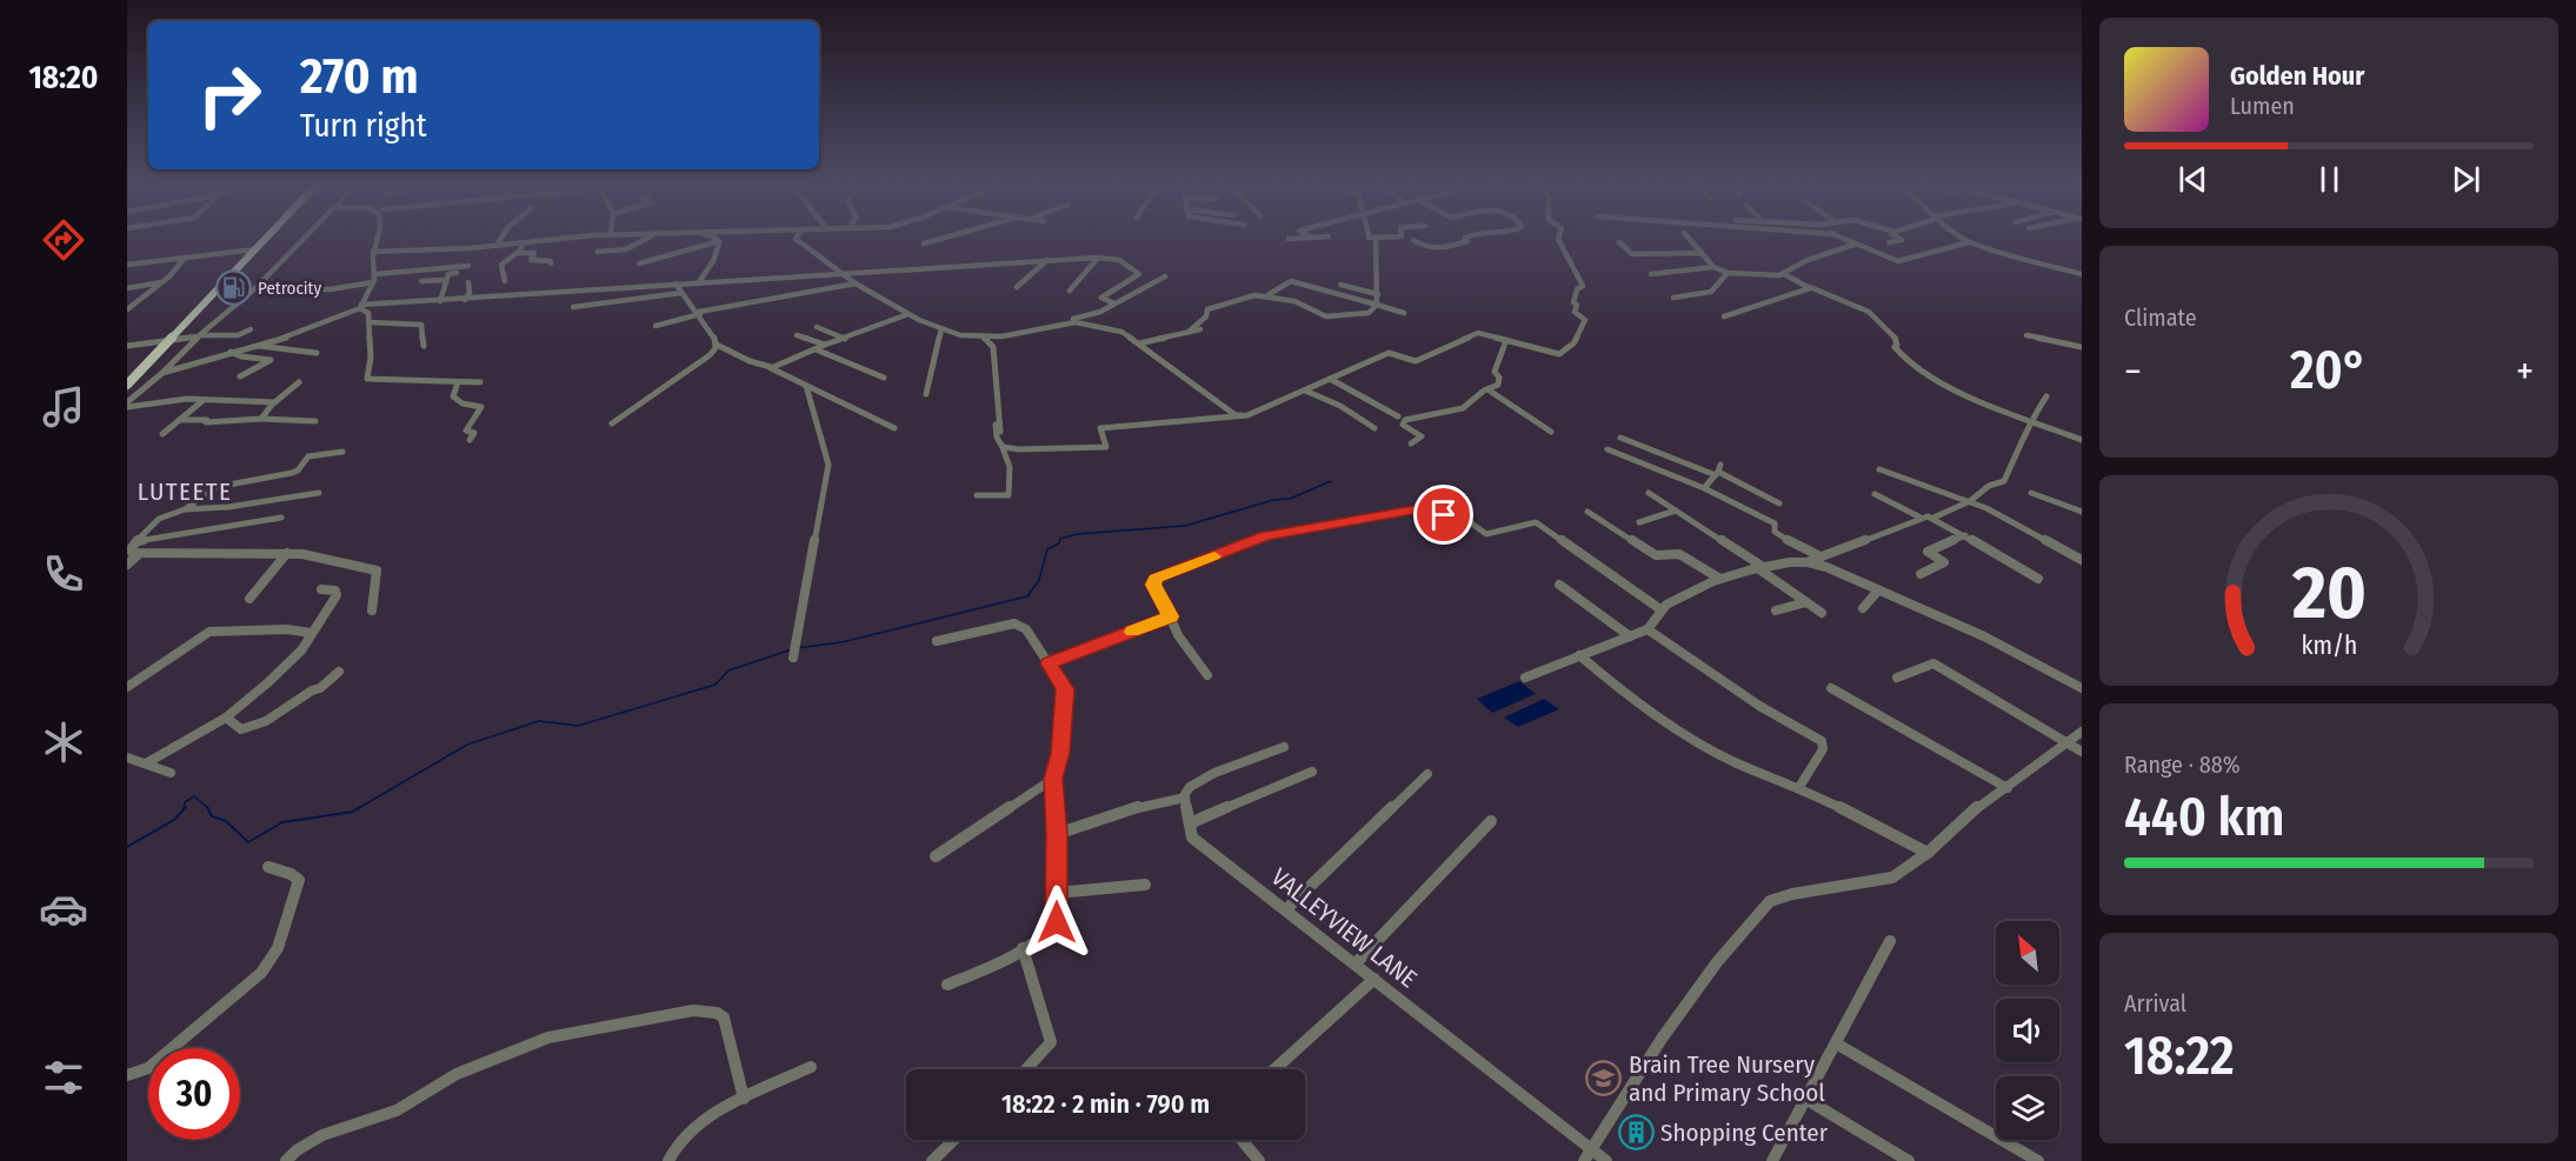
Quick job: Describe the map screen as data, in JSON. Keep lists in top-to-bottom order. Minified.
{"streets":{"street":["VALLEYVIEW LANE"]},"districts":["LUTEETE"],"places":{"fuel station":["Petrocity"],"school or university":["Brain Tree Nursery and Primary School"],"building":["Shopping Center"]},"north":"top left","page":{"tabs":"18:20","turn":["270 m","Turn right"],"song":["Golden Hour","Lumen"],"tile":["Climate",["Range · 88%","440 km"],["Arrival","18:22"]],"heat":["−","20°","+"],"limit":"30","trip":"18:22 · 2 min · 790 m","gauge":["20","km/h"]}}
